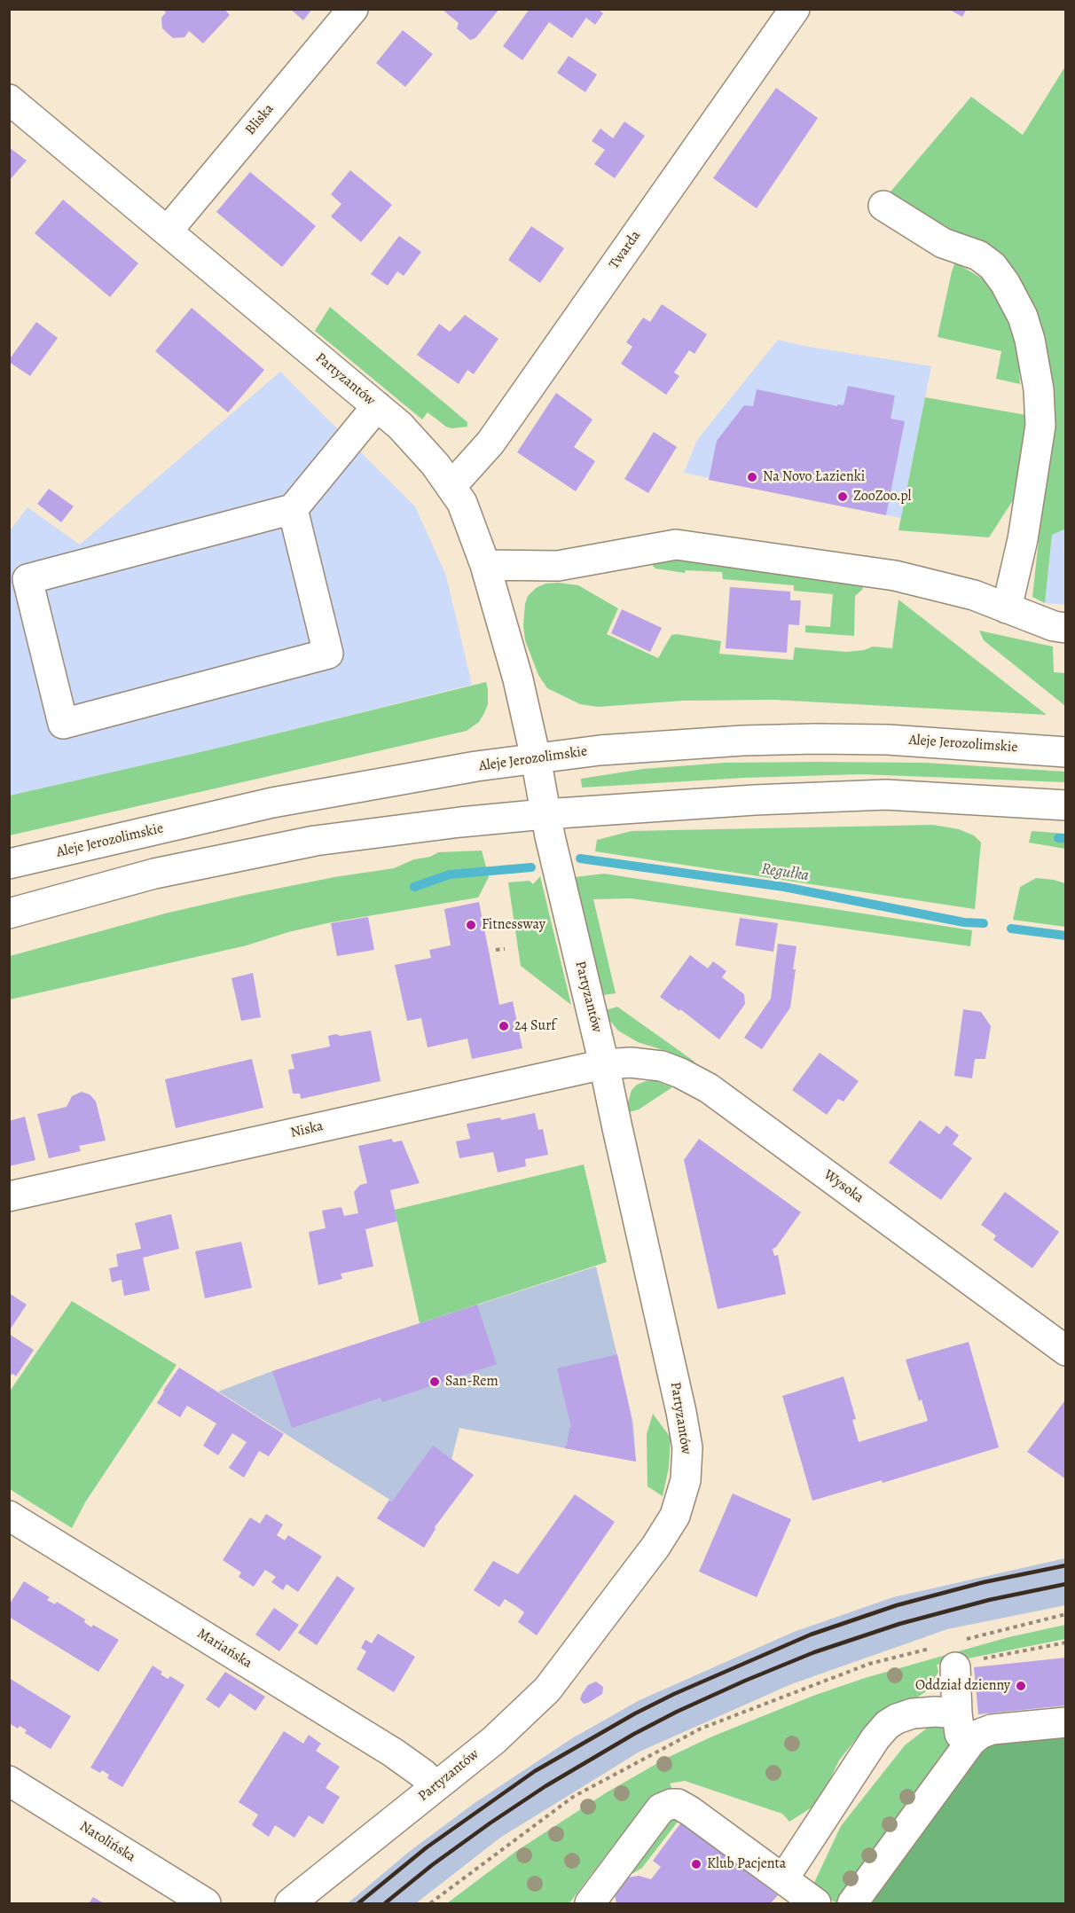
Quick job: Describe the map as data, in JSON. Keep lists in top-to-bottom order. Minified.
{"streets":{"street":["Bliska","Twarda","Partyzantów","Aleje Jerozolimskie","Niska","Wysoka","Mariańska","Natolińska"]},"crossings":[["Bliska","Partyzantów"],["Twarda","Partyzantów"],["Partyzantów","Aleje Jerozolimskie"],["Partyzantów","Niska"],["Partyzantów","Wysoka"],["Partyzantów","Mariańska"],["Niska","Wysoka"]],"water":["Regułka"],"places":["Na Novo Łazienki","ZooZoo.pl","Fitnessway","24 Surf","San-Rem","Oddział dzienny","Klub Pacjenta"]}
